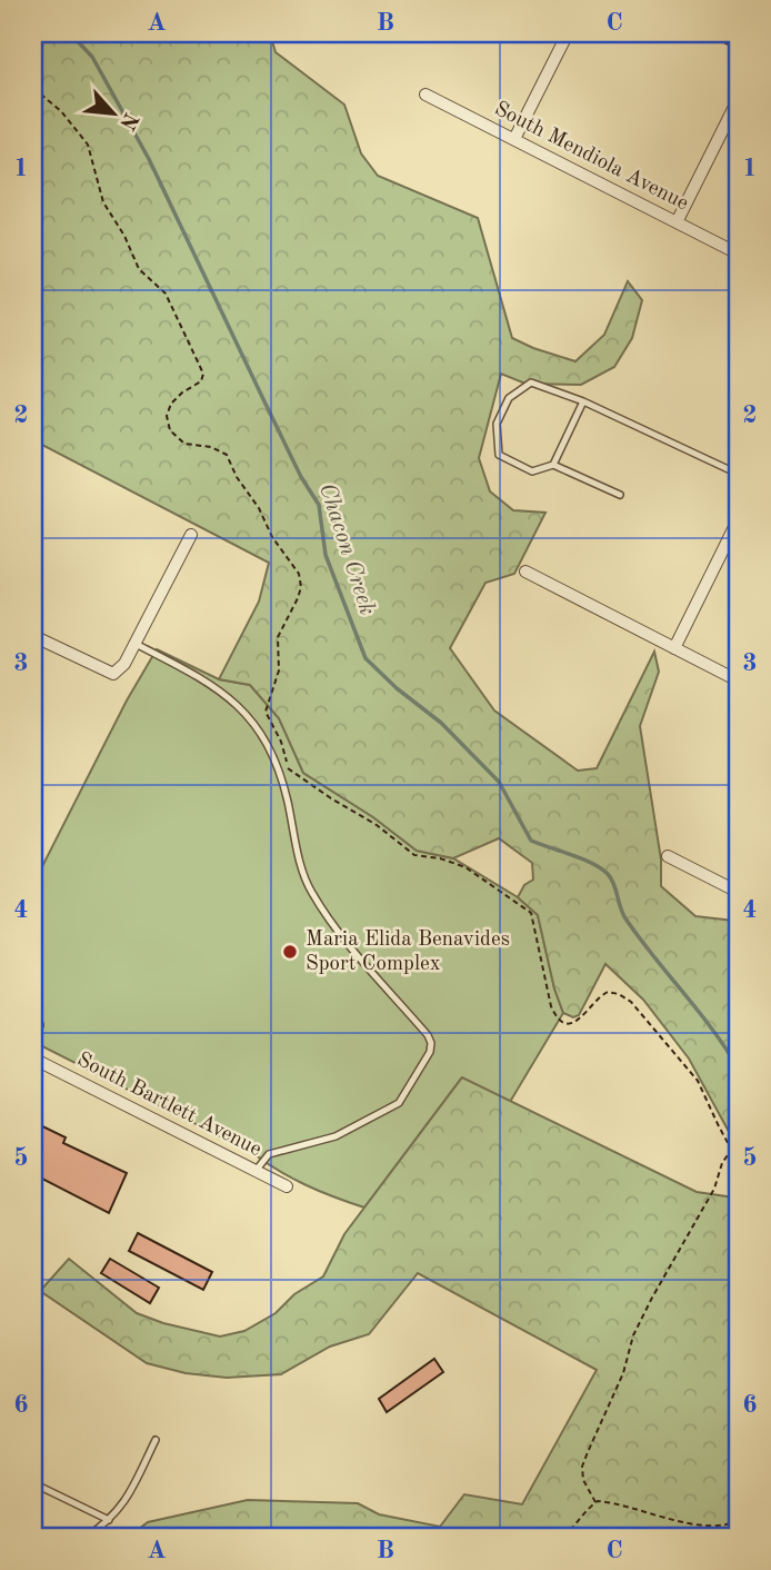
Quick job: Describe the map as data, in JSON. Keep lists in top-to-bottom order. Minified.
{"streets":{"street":["South Mendiola Avenue","South Bartlett Avenue"]},"water":["Chacon Creek"],"places":["Maria Elida Benavides Sport Complex"],"north":"bottom right","grid":{"columns":["A","B","C"],"rows":["1","2","3","4","5","6"]}}
